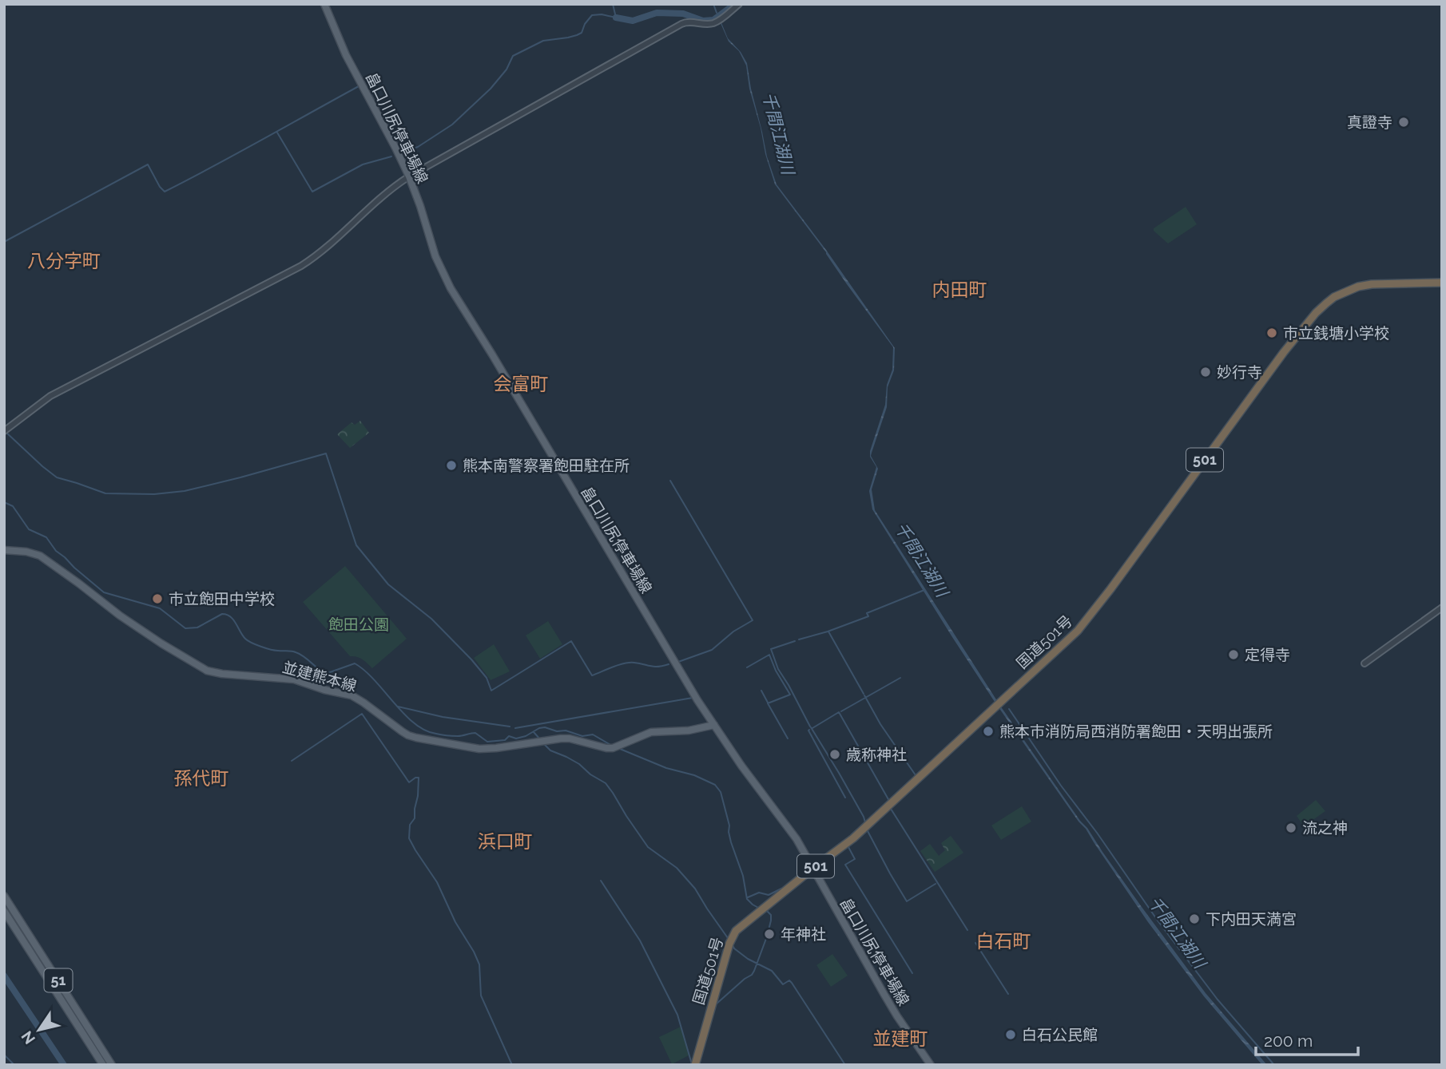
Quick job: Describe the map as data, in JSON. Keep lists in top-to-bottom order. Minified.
{"streets":{"highway":["501","国道501号"],"main road":["畠口川尻停車場線","並建熊本線","51"]},"crossings":[["畠口川尻停車場線","国道501号"],["畠口川尻停車場線","並建熊本線"]],"districts":["八分字町","内田町","会富町","孫代町","浜口町","白石町","並建町"],"water":["千間江湖川"],"parks":["飽田公園"],"places":["真證寺","市立銭塘小学校","妙行寺","熊本南警察署飽田駐在所","市立飽田中学校","定得寺","熊本市消防局西消防署飽田・天明出張所","歳称神社","流之神","下内田天満宮","年神社","白石公民館"],"scale_bar":"200 m","north":"bottom left"}
